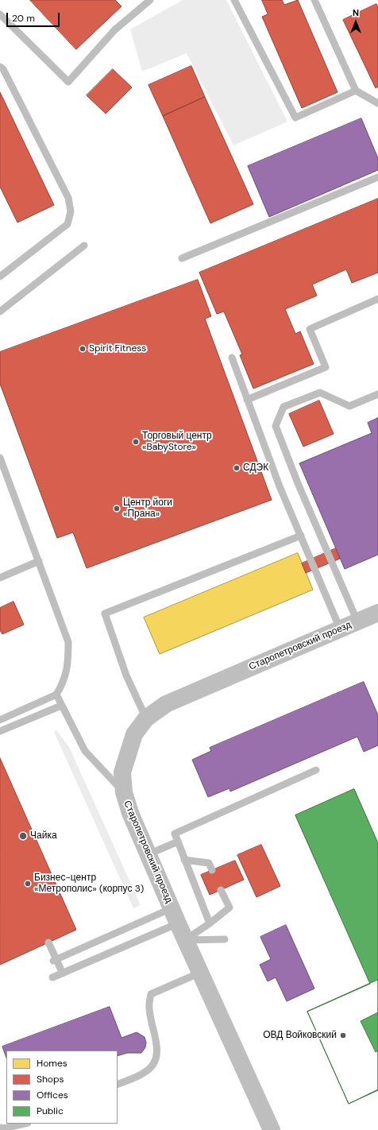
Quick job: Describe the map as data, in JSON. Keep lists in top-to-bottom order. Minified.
{"streets":{"street":["Старопетровский проезд"]},"places":["Spirit Fitness","Торговый центр «BabyStore»","СДЭК","Центр йоги «Прана»","Чайка","Бизнес-центр «Метрополис» (корпус 3)","ОВД Войковский"],"legend":["Homes","Shops","Offices","Public"],"scale_bar":"20 m","north":"top"}
